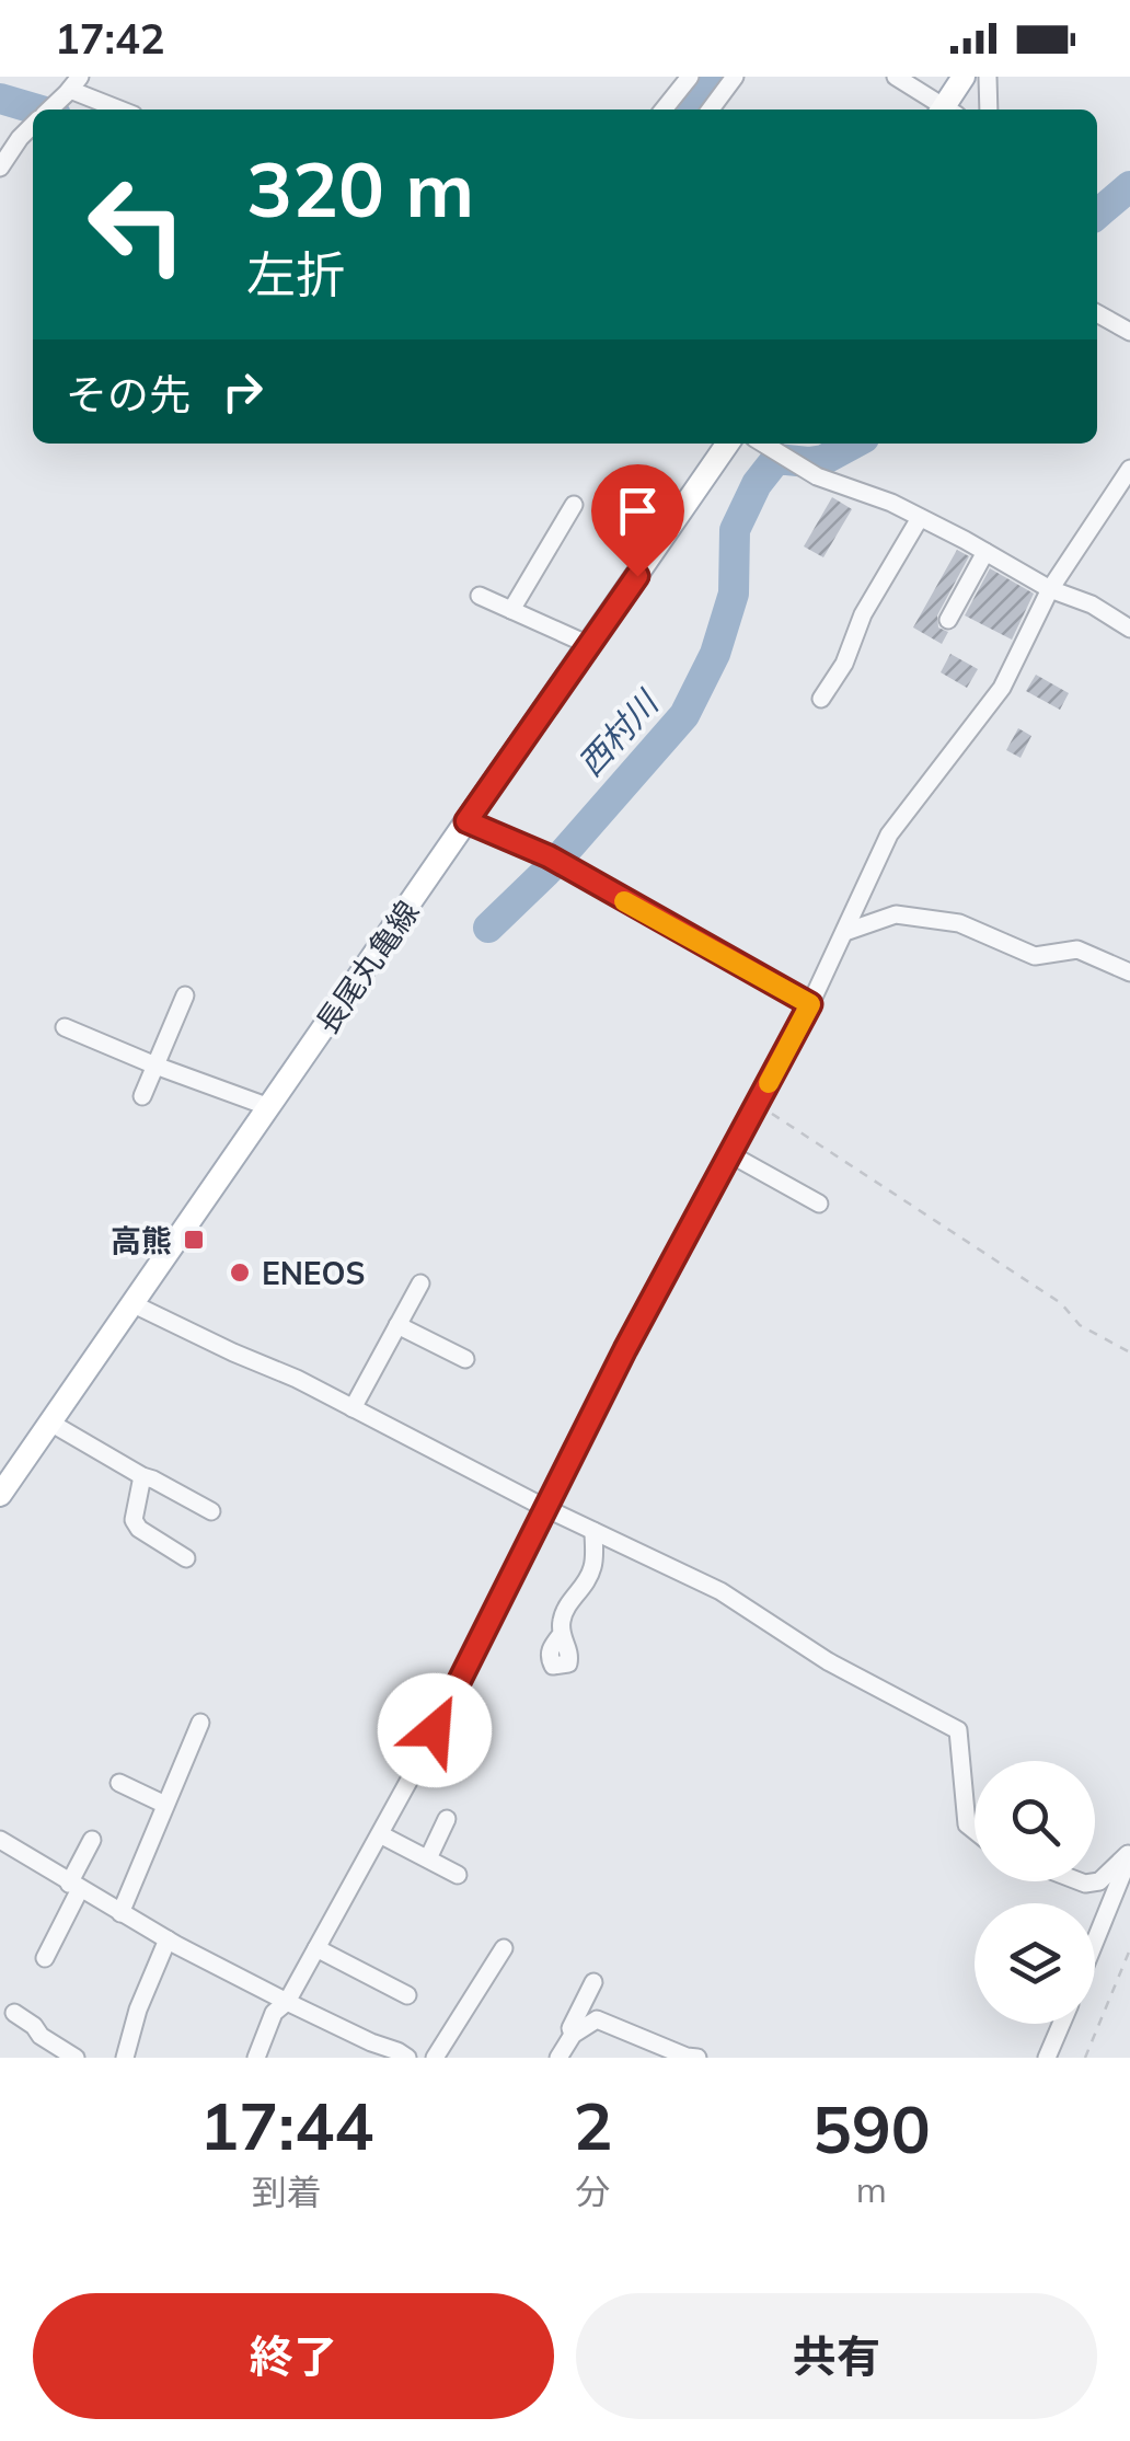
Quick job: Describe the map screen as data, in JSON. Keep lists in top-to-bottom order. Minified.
{"streets":{"main road":["長尾丸亀線"]},"water":["西村川"],"places":{"transit":["高熊"],"other":["ENEOS"]},"page":{"status":"17:42","turn":["320 m","左折"],"then":"その先","eta":["17:44","到着","2","分","590","m"],"buttons":["終了","共有"]}}
